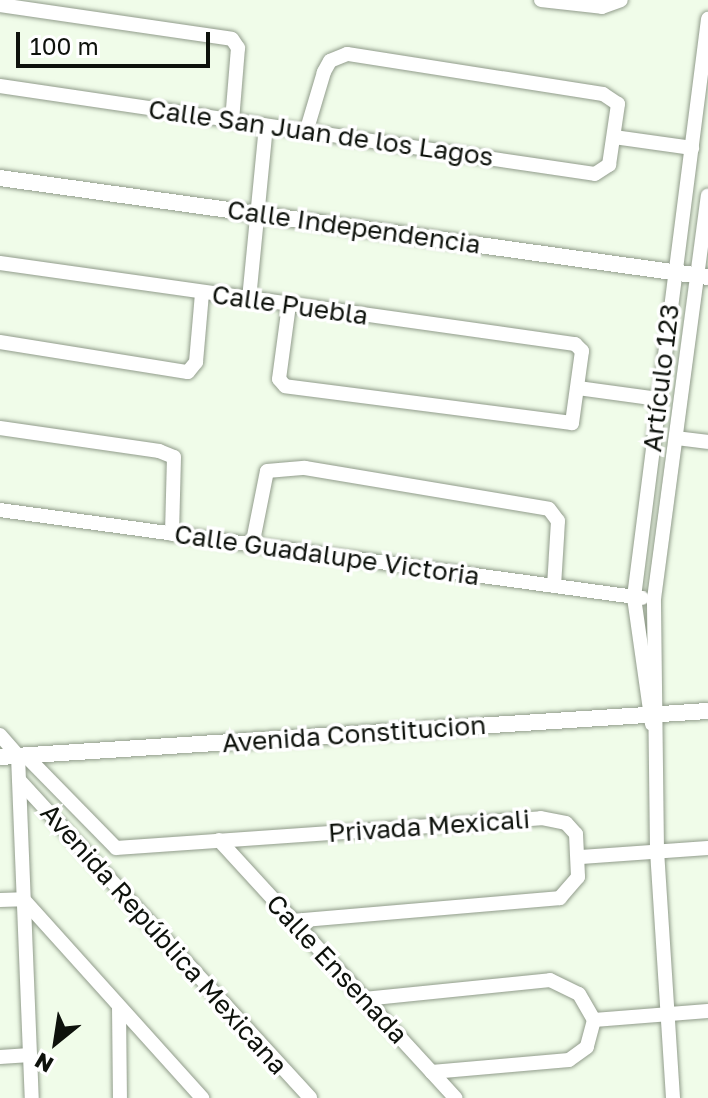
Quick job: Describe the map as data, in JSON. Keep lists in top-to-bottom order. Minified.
{"streets":{"street":["Calle San Juan de los Lagos","Calle Independencia","Calle Puebla","Artículo 123","Calle Guadalupe Victoria","Avenida Constitucion","Privada Mexicali","Avenida República Mexicana","Calle Ensenada"]},"crossings":[["Calle Independencia","Artículo 123"],["Artículo 123","Calle Guadalupe Victoria"],["Artículo 123","Avenida Constitucion"],["Avenida Constitucion","Privada Mexicali"],["Privada Mexicali","Calle Ensenada"]],"scale_bar":"100 m","north":"bottom left"}
